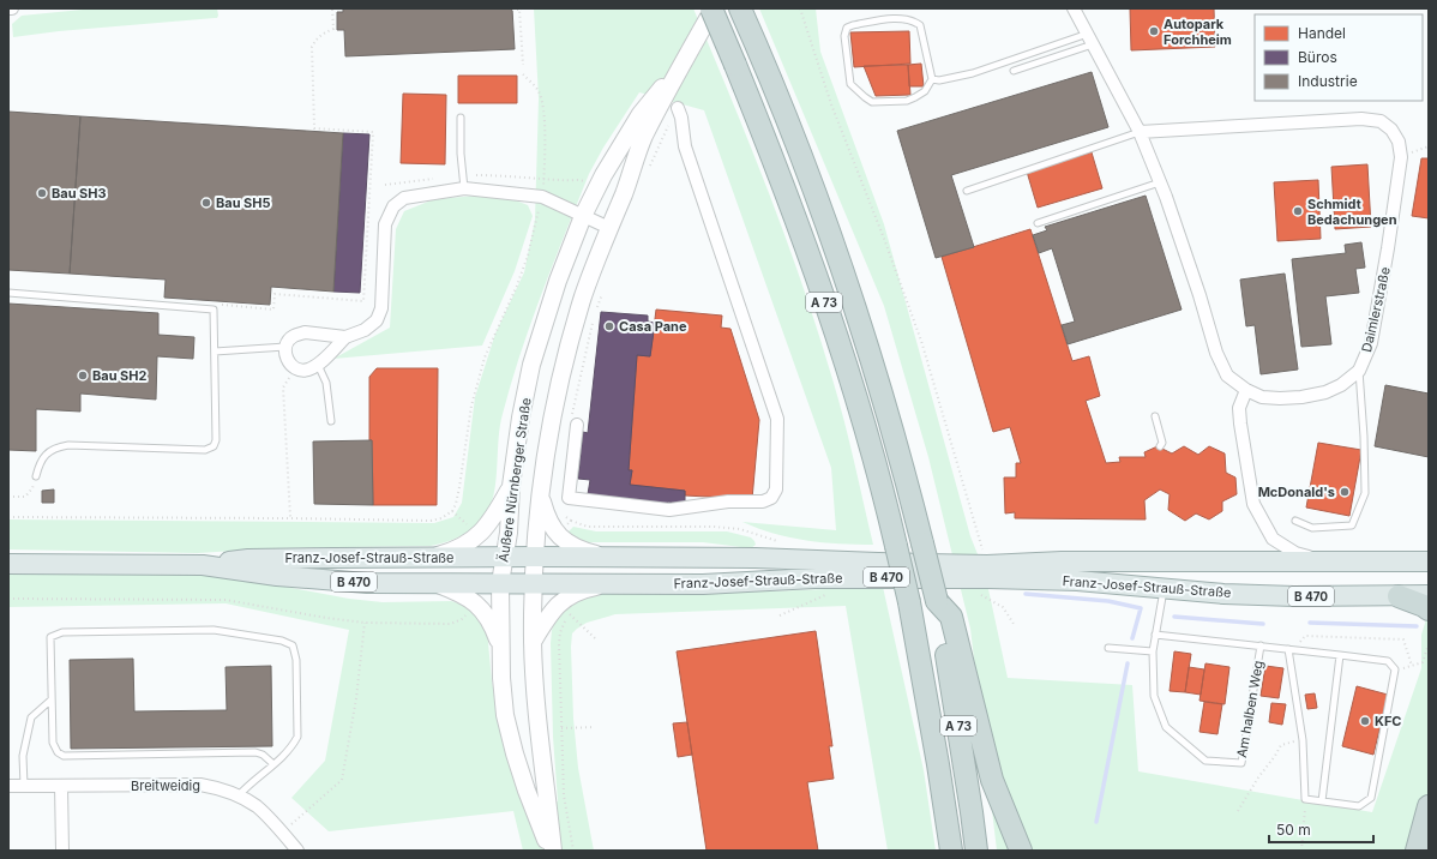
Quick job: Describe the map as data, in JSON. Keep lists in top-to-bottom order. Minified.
{"streets":{"highway":["A 73"],"main road":["Äußere Nürnberger Straße","Franz-Josef-Strauß-Straße","B 470"],"street":["Daimlerstraße","Breitweidig"],"lane":["Am halben Weg"]},"crossings":[["A 73","Äußere Nürnberger Straße"],["Äußere Nürnberger Straße","Franz-Josef-Strauß-Straße"],["Franz-Josef-Strauß-Straße","Am halben Weg"]],"places":["Autopark Forchheim","Bau SH3","Bau SH5","Schmidt Bedachungen","Casa Pane","Bau SH2","McDonald's","KFC"],"legend":["Handel","Büros","Industrie"],"scale_bar":"50 m"}
